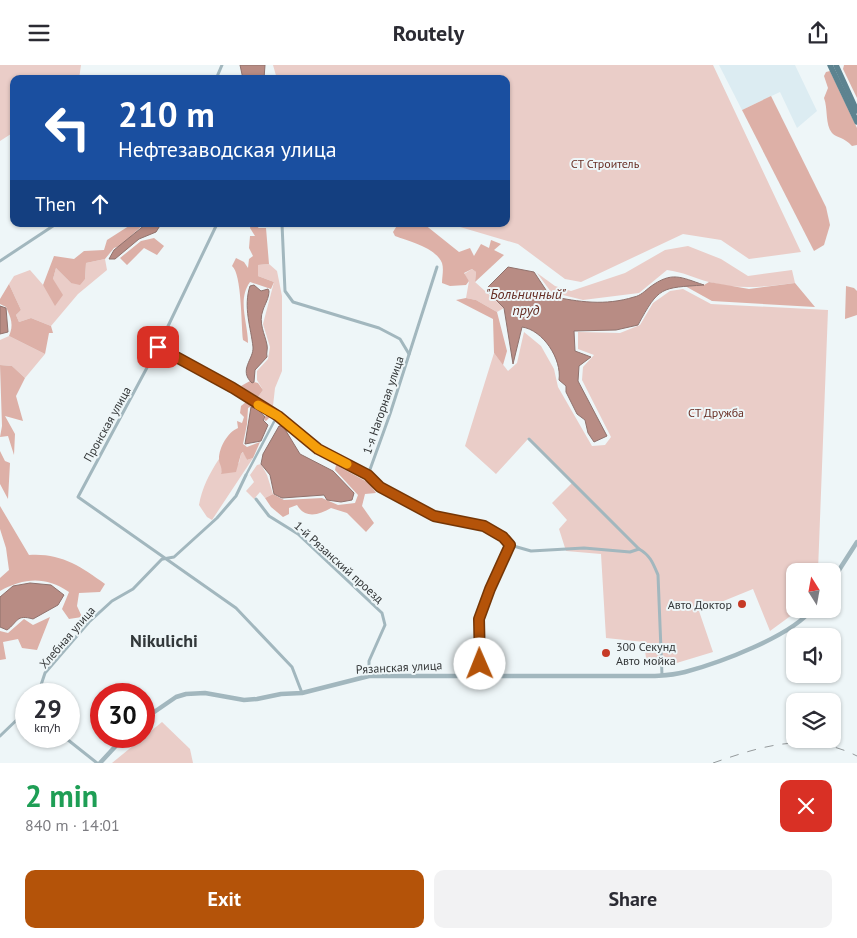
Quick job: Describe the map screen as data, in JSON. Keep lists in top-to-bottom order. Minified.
{"streets":{"street":["1-я Нагорная улица","Пронская улица","1-й Рязанский проезд","Хлебная улица","Рязанская улица"]},"crossings":[["1-я Нагорная улица","Пронская улица"],["Пронская улица","Хлебная улица"],["1-й Рязанский проезд","Рязанская улица"]],"districts":["Nikulichi"],"water":["\"Больничный\" пруд"],"parks":["СТ Строитель","СТ Дружба"],"places":["Авто Доктор","300 Секунд Авто мойка"],"north":"top","page":{"header":"Routely","turn":["210 m","Нефтезаводская улица"],"then":"Then","speed":"29 km/h","limit":"30","heading":["2 min","840 m · 14:01"],"buttons":["Exit","Share"]}}
